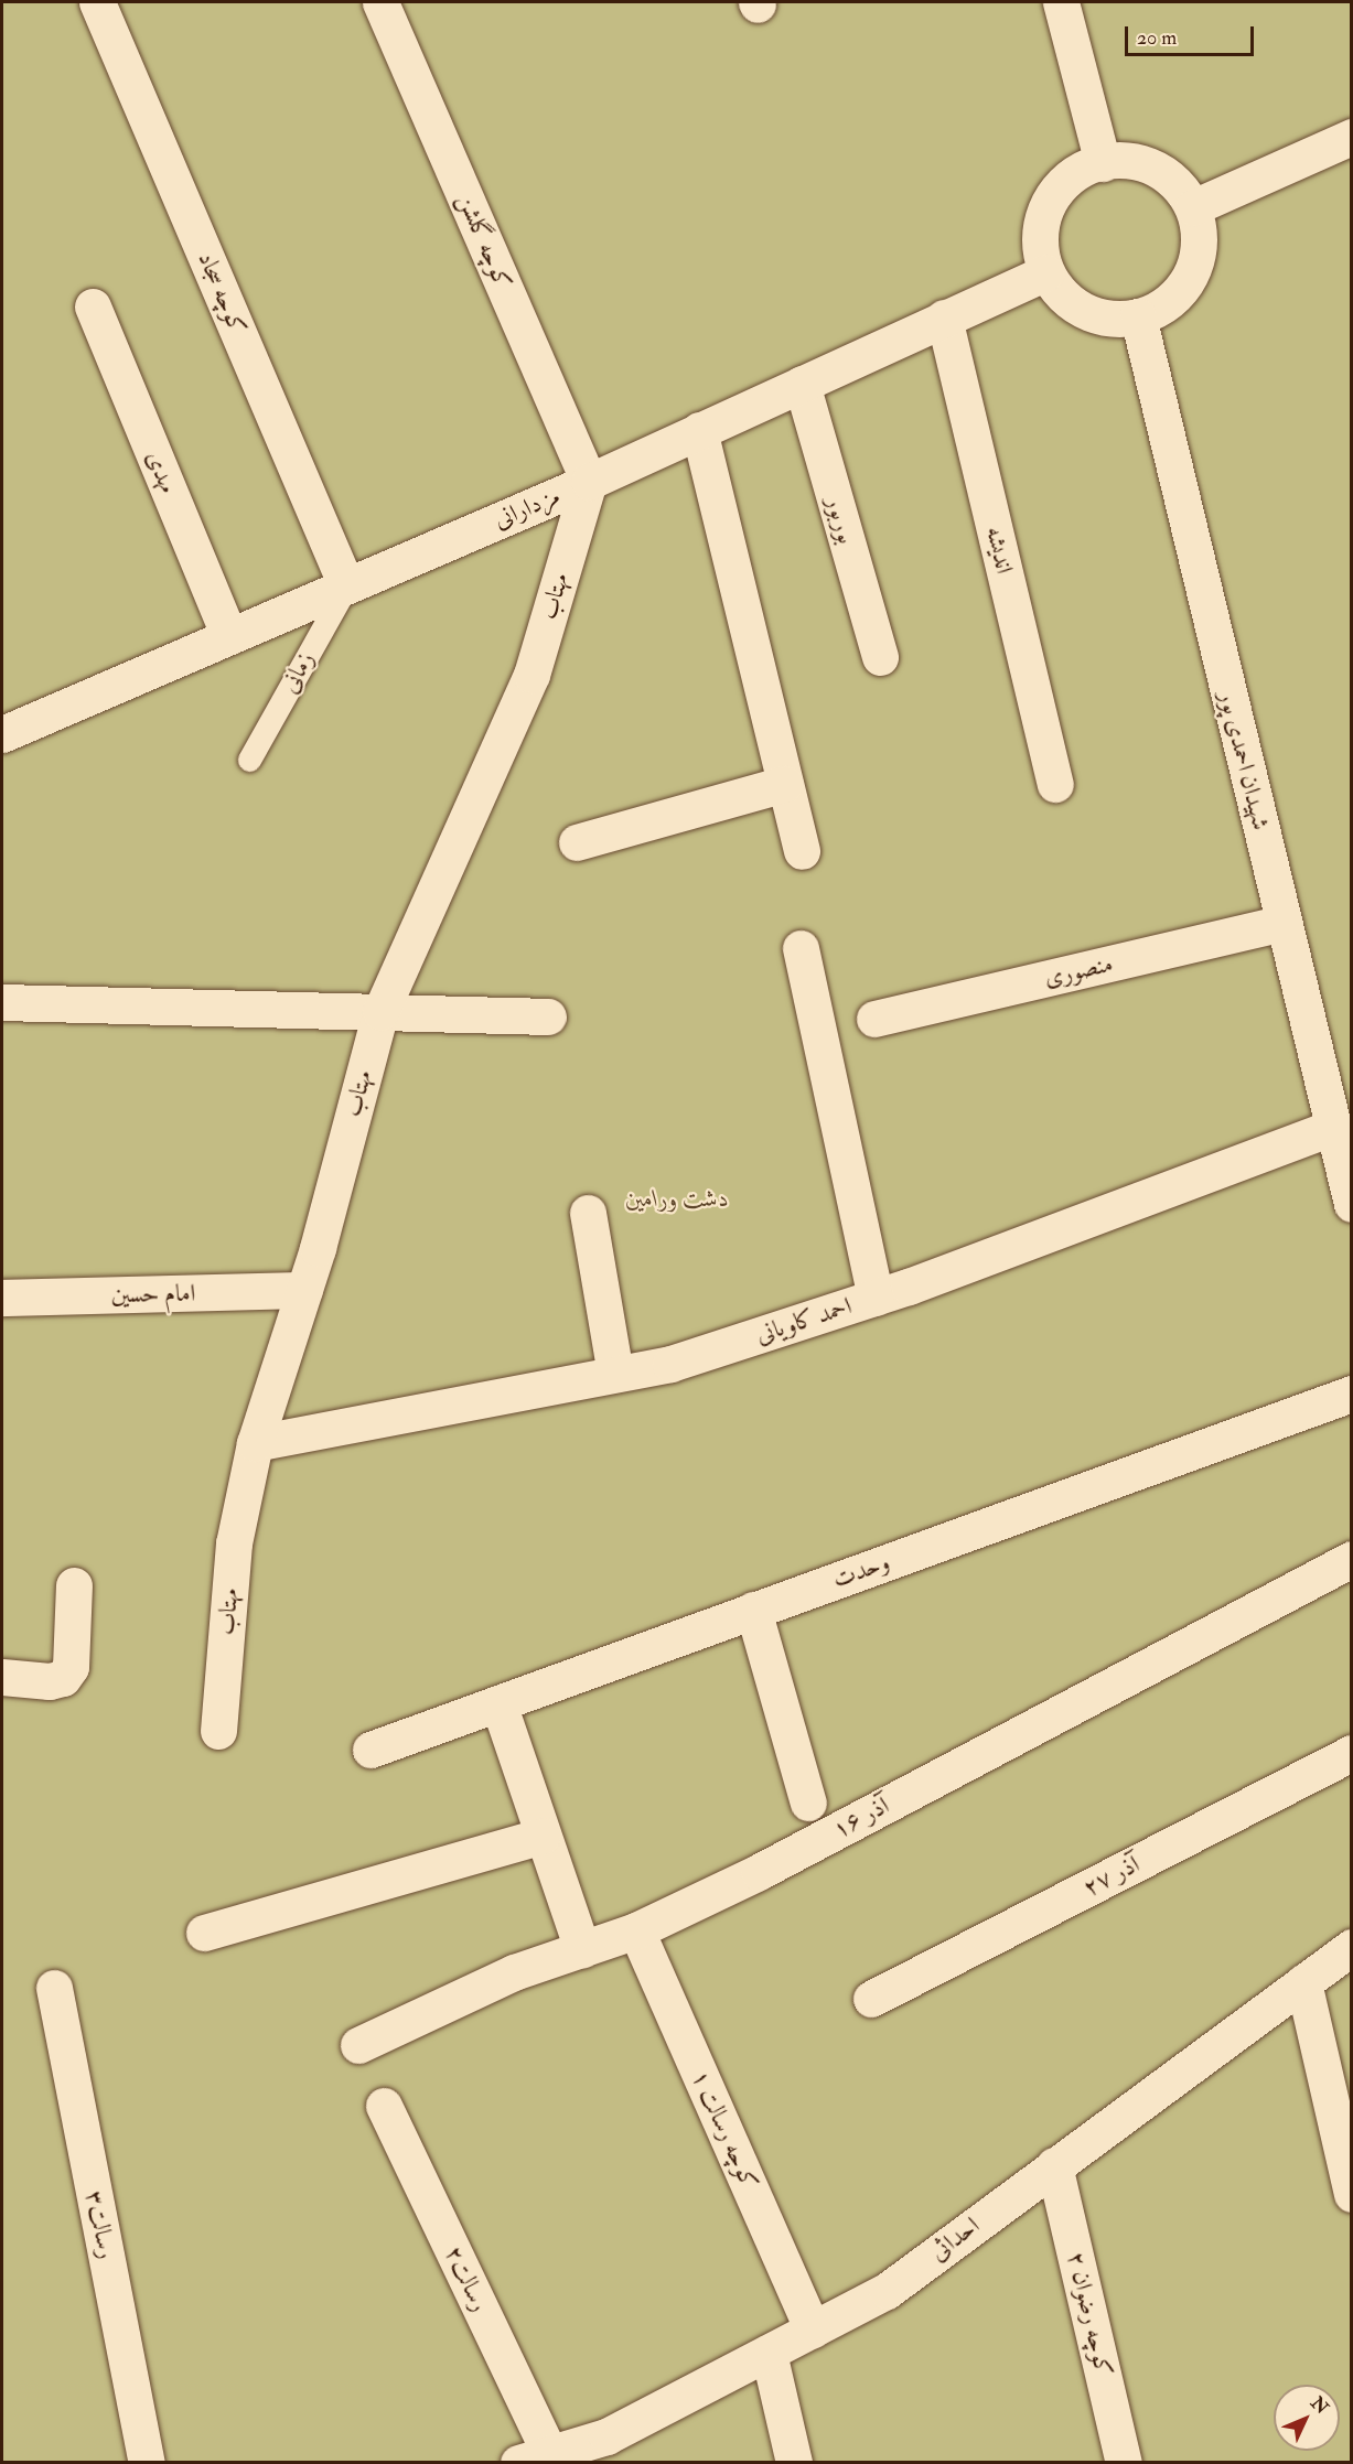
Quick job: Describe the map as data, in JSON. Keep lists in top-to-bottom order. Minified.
{"streets":{"street":["کوچه گلشن","کوچه سجاد","مهدی","مزدارانی","بوربور","اندیشه","مهتاب","شهیدان احمدی پور","منصوری","امام حسین","احمد کاویانی","وحدت","۱۶ آذر","۲۷ آذر","۱ کوچه رسالت","رسالت۳","احداثی","رسالت۲","کوچه رضوان ۲"],"lane":["زمانی"]},"crossings":[["کوچه گلشن","مزدارانی"],["کوچه گلشن","مهتاب"],["کوچه سجاد","مزدارانی"],["کوچه سجاد","زمانی"],["مهدی","مزدارانی"],["مزدارانی","بوربور"],["مزدارانی","اندیشه"],["مزدارانی","مهتاب"],["مزدارانی","زمانی"],["مزدارانی","شهیدان احمدی پور"],["مهتاب","امام حسین"],["مهتاب","احمد کاویانی"],["شهیدان احمدی پور","منصوری"],["شهیدان احمدی پور","احمد کاویانی"],["۱۶ آذر","۱ کوچه رسالت"],["۱ کوچه رسالت","احداثی"],["احداثی","رسالت۲"],["احداثی","کوچه رضوان ۲"]],"parks":["دشت ورامین"],"scale_bar":"20 m","north":"top right"}
